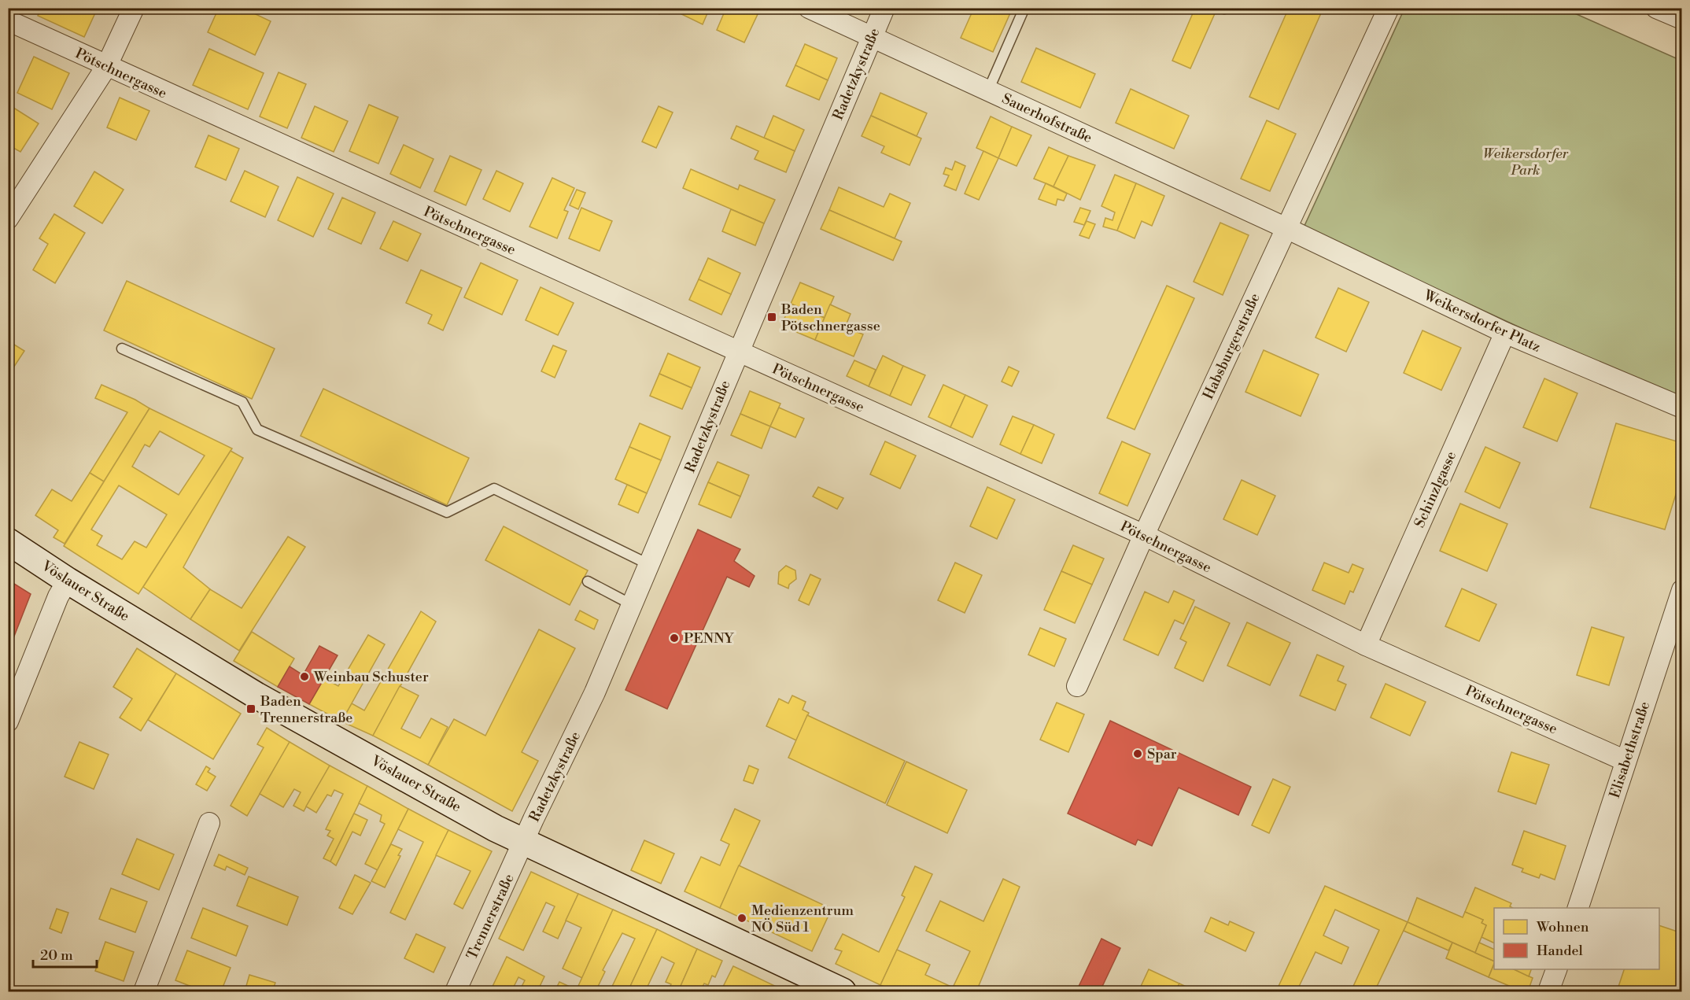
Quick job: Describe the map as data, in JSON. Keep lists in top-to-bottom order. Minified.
{"streets":{"street":["Pötschnergasse","Radetzkystraße","Sauerhofstraße","Weikersdorfer Platz","Habsburgerstraße","Schinzlgasse","Vöslauer Straße","Elisabethstraße","Trennerstraße"]},"crossings":[["Pötschnergasse","Radetzkystraße"],["Pötschnergasse","Habsburgerstraße"],["Pötschnergasse","Schinzlgasse"],["Pötschnergasse","Elisabethstraße"],["Radetzkystraße","Sauerhofstraße"],["Radetzkystraße","Vöslauer Straße"],["Radetzkystraße","Trennerstraße"],["Sauerhofstraße","Weikersdorfer Platz"],["Sauerhofstraße","Habsburgerstraße"],["Weikersdorfer Platz","Habsburgerstraße"],["Weikersdorfer Platz","Schinzlgasse"],["Vöslauer Straße","Trennerstraße"]],"parks":["Weikersdorfer Park"],"places":{"transit":["Baden Pötschnergasse","Baden Trennerstraße"],"other":["PENNY","Weinbau Schuster","Spar","Medienzentrum NÖ Süd 1"]},"legend":["Wohnen","Handel"],"scale_bar":"20 m"}
